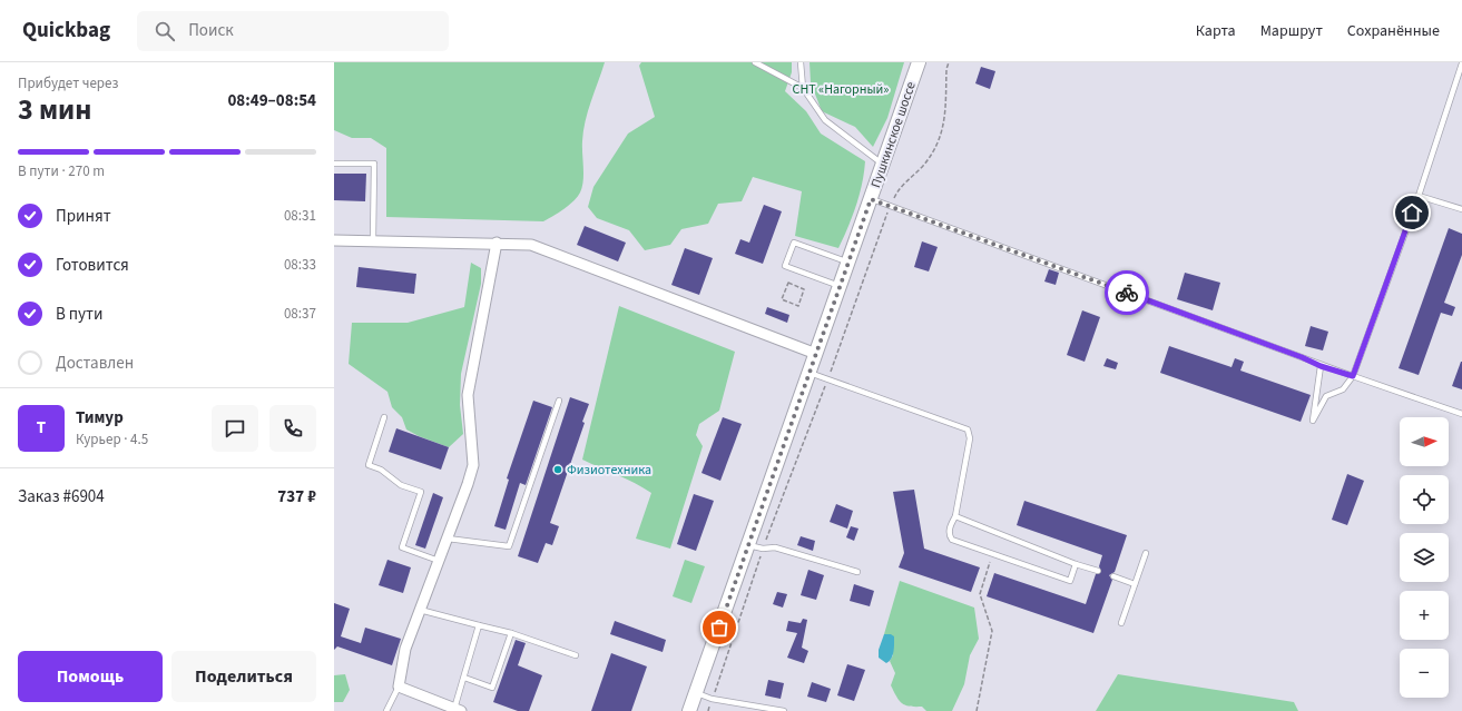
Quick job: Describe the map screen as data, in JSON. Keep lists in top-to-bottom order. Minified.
{"streets":{"main road":["Пушкинское шоссе"]},"parks":["СНТ «Нагорный»"],"places":["Физиотехника"],"north":"right","page":{"header":"Quickbag","search":"Поиск","nav":["Карта","Маршрут","Сохранённые"],"heading":["3 мин","Прибудет через","08:49–08:54"],"panel":["Тимур","Курьер · 4.5","Заказ #6904","737 ₽"],"bar":"В пути · 270 m","list":[["Принят","08:31"],["Готовится","08:33"],["В пути","08:37"],"Доставлен"],"round":"Т","map_buttons":["+","−"],"buttons":["Помощь","Поделиться"]}}
